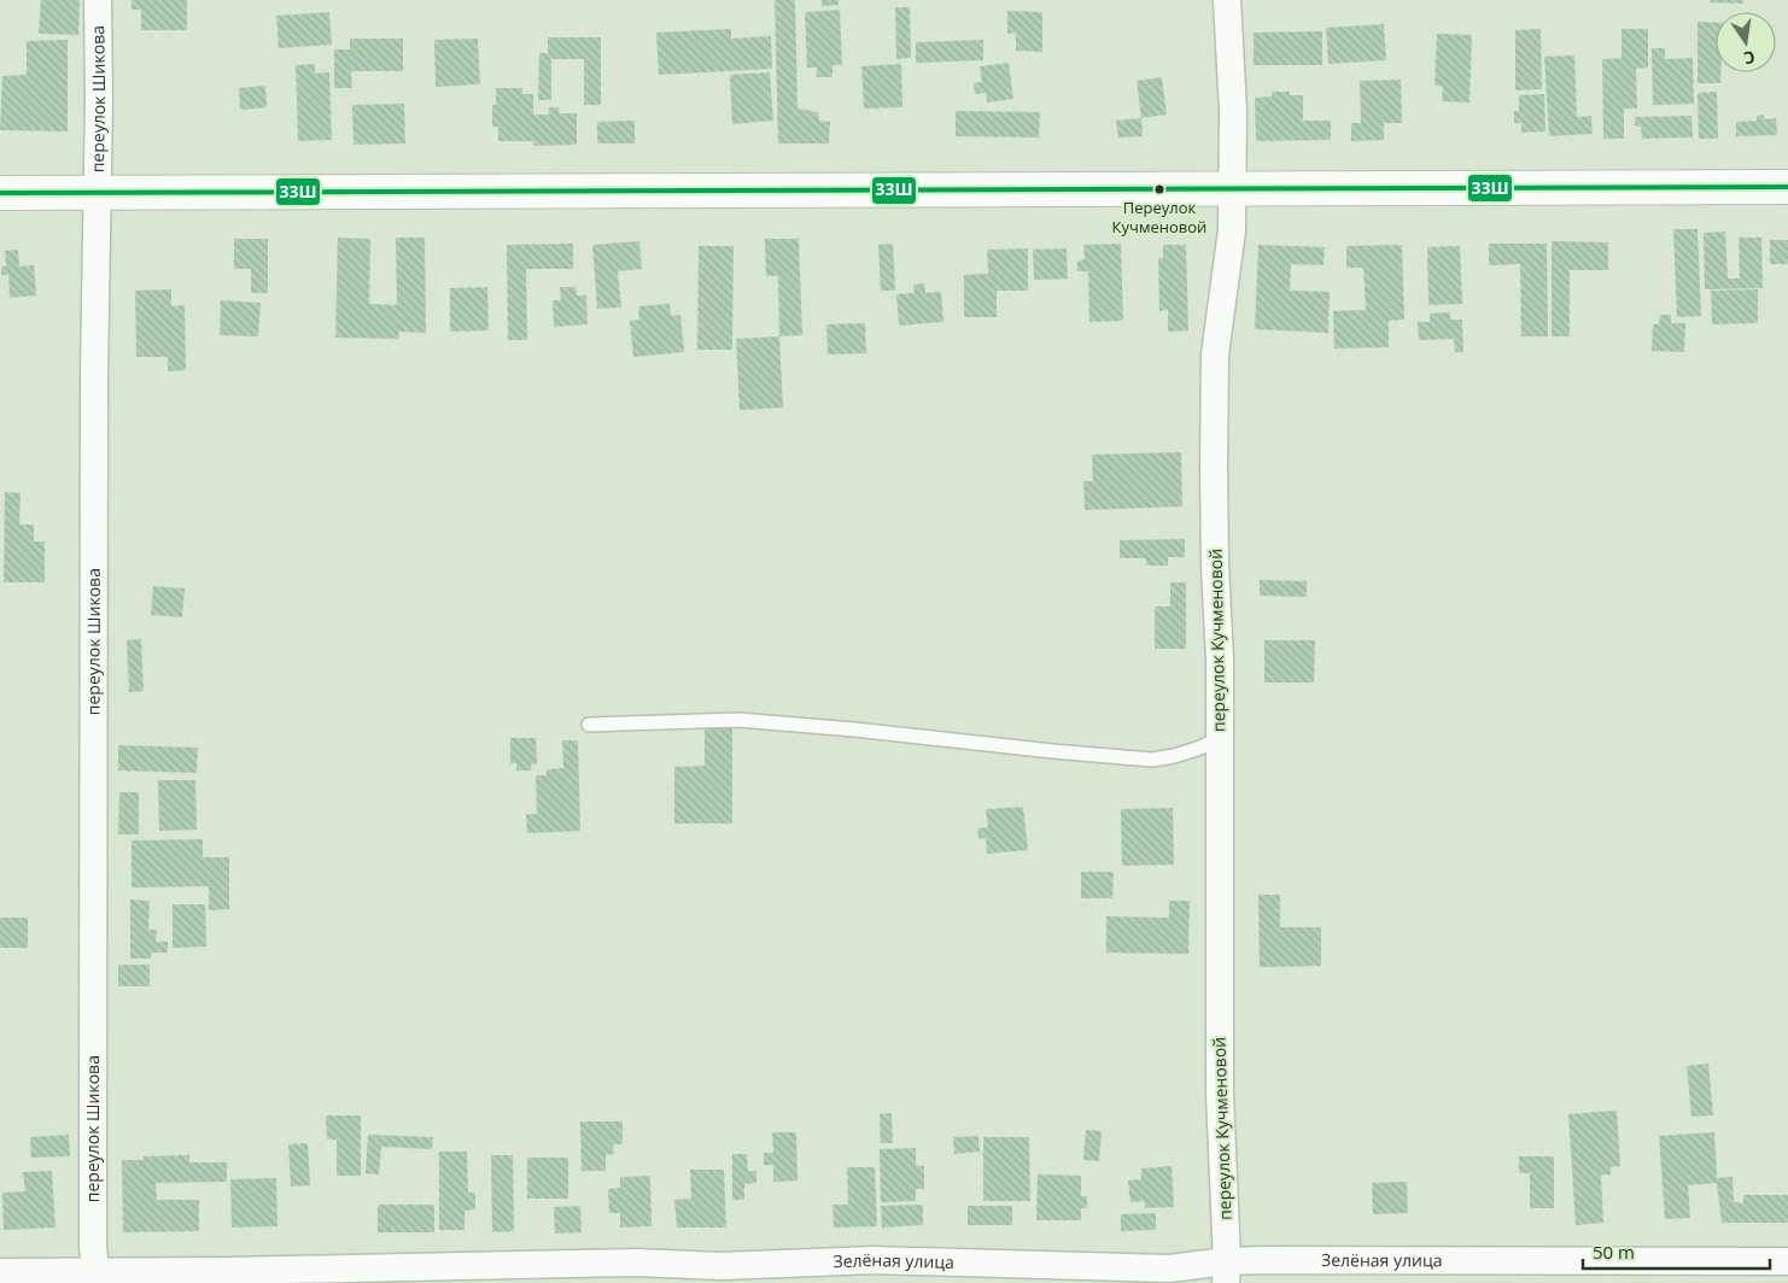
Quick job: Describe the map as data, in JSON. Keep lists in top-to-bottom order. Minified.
{"streets":{"street":["переулок Шикова","переулок Кучменовой","Зелёная улица"]},"crossings":[["переулок Шикова","Зелёная улица"],["переулок Кучменовой","Зелёная улица"]],"places":["Переулок Кучменовой"],"lines":["transit line 33Ш"],"scale_bar":"50 m","north":"bottom"}
